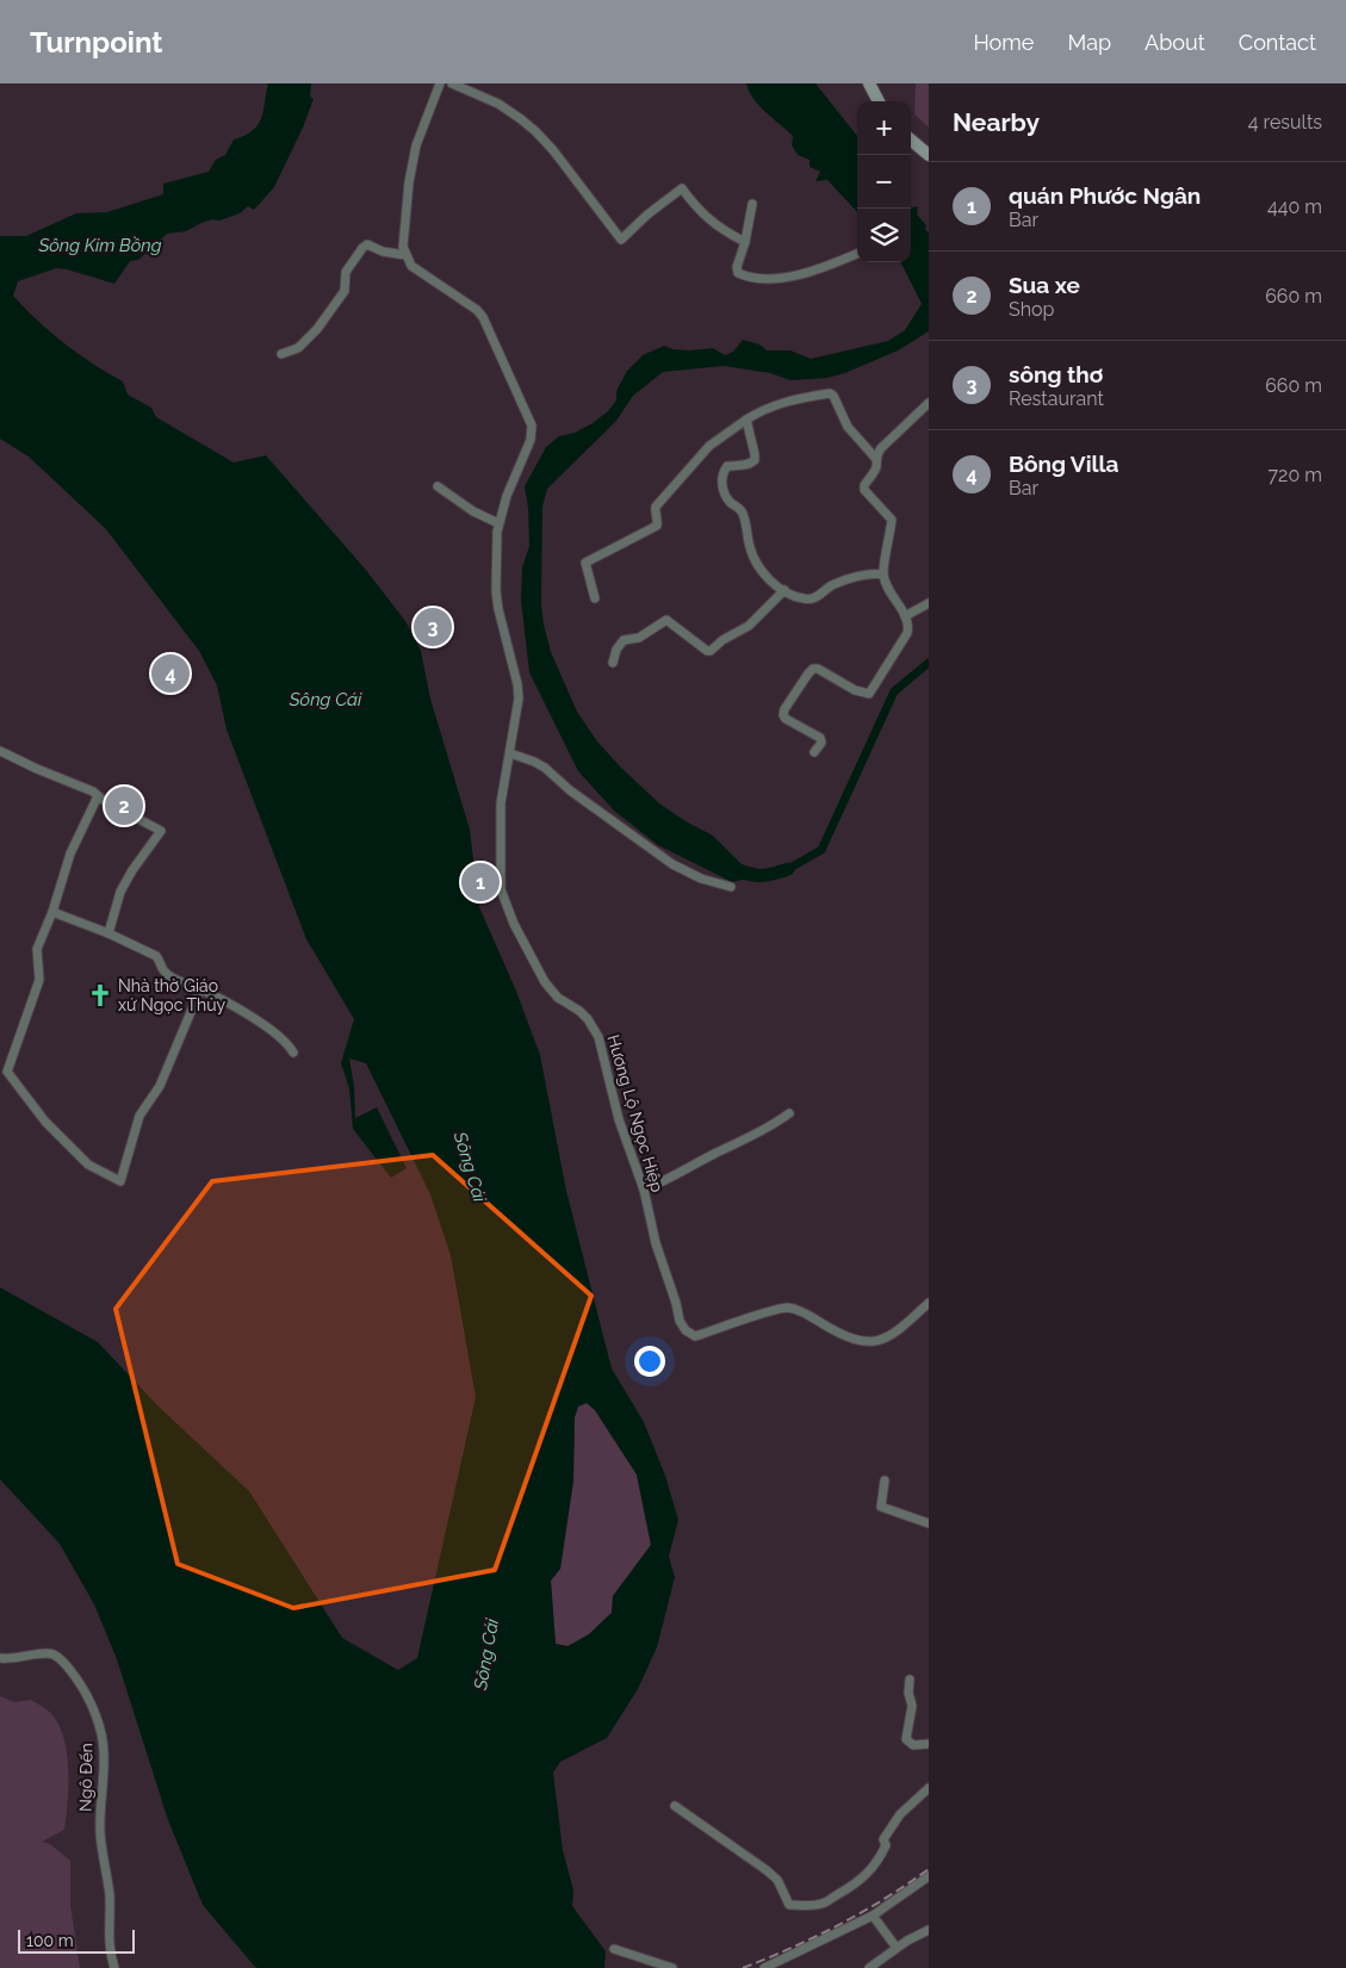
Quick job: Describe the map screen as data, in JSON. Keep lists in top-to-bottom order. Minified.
{"streets":{"street":["Hương Lộ Ngọc Hiệp","Ngô Đến"]},"water":["Sông Kim Bồng","Sông Cái"],"places":{"church":["Nhà thờ Giáo xứ Ngọc Thủy"]},"scale_bar":"100 m","page":{"header":"Turnpoint","nav":["Home","Map","About","Contact"],"heading":["Nearby","4 results"],"map_buttons":["+","−"],"list":[{"mark":"1","name":"quán Phước Ngân","note":"Bar","value":"440 m"},{"mark":"2","name":"Sua xe","note":"Shop","value":"660 m"},{"mark":"3","name":"sông thơ","note":"Restaurant","value":"660 m"},{"mark":"4","name":"Bông Villa","note":"Bar","value":"720 m"}],"pins":["3","4","2","1"],"scale":"100 m"}}
